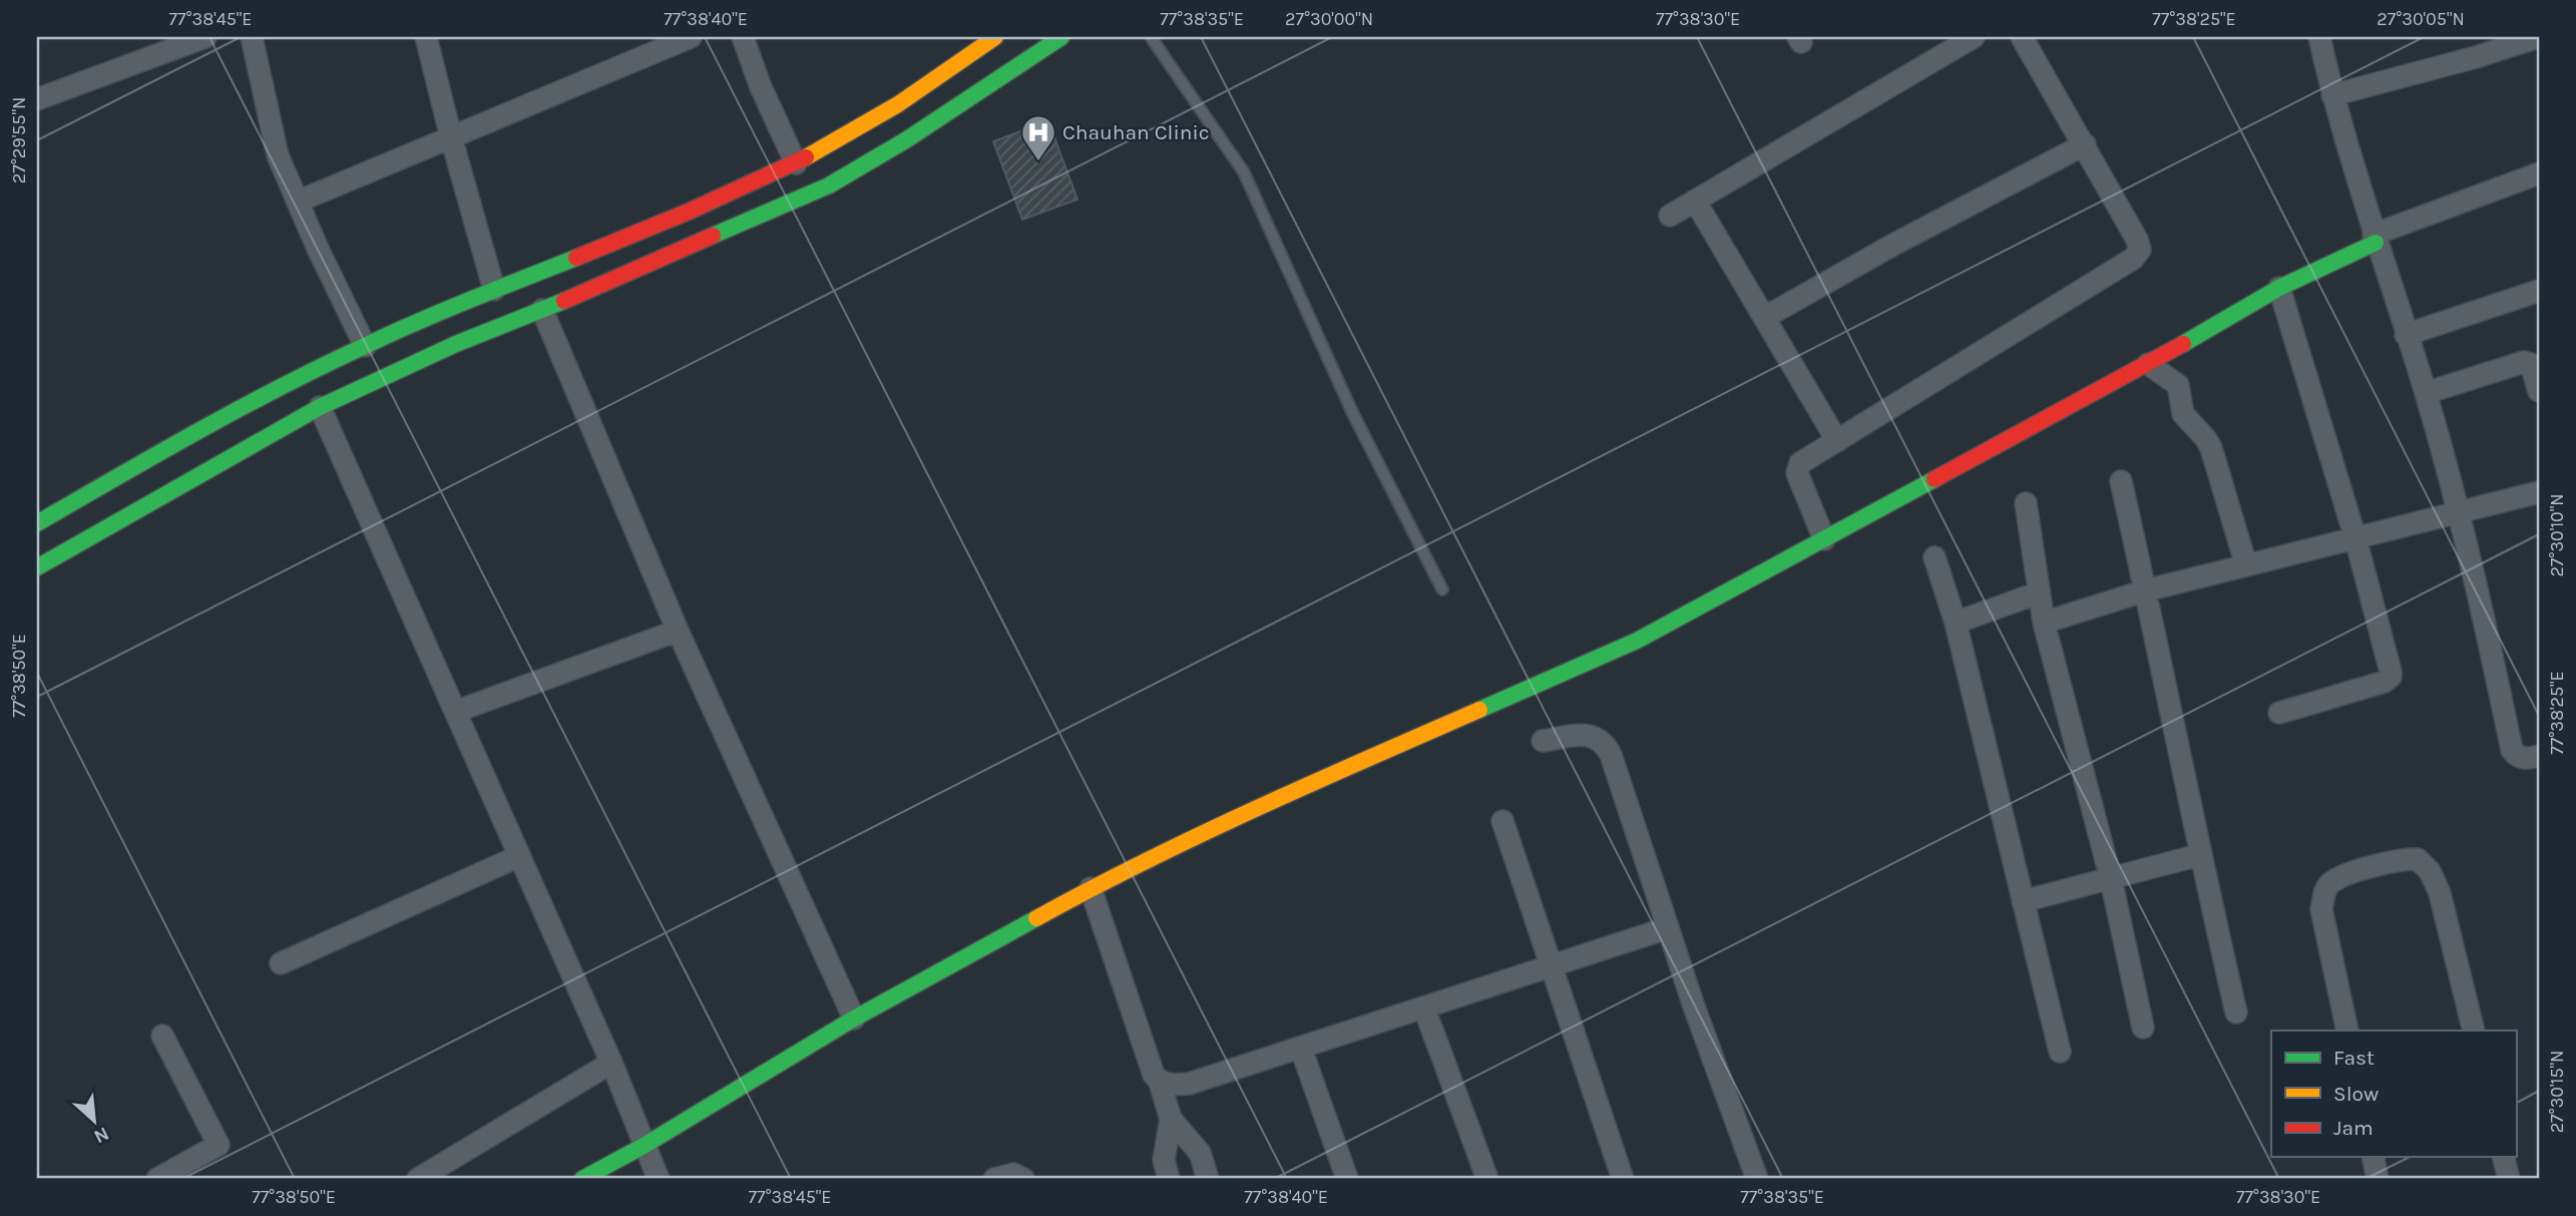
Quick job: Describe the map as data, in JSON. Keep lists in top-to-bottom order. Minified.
{"places":{"hospital":["Chauhan Clinic"]},"legend":["Fast","Slow","Jam"],"north":"bottom right","coordinates":["77°38'45\"E","77°38'40\"E","77°38'35\"E","27°30'00\"N","77°38'30\"E","77°38'25\"E","27°30'05\"N","27°29'55\"N","27°30'10\"N","77°38'50\"E","27°30'15\"N"]}
